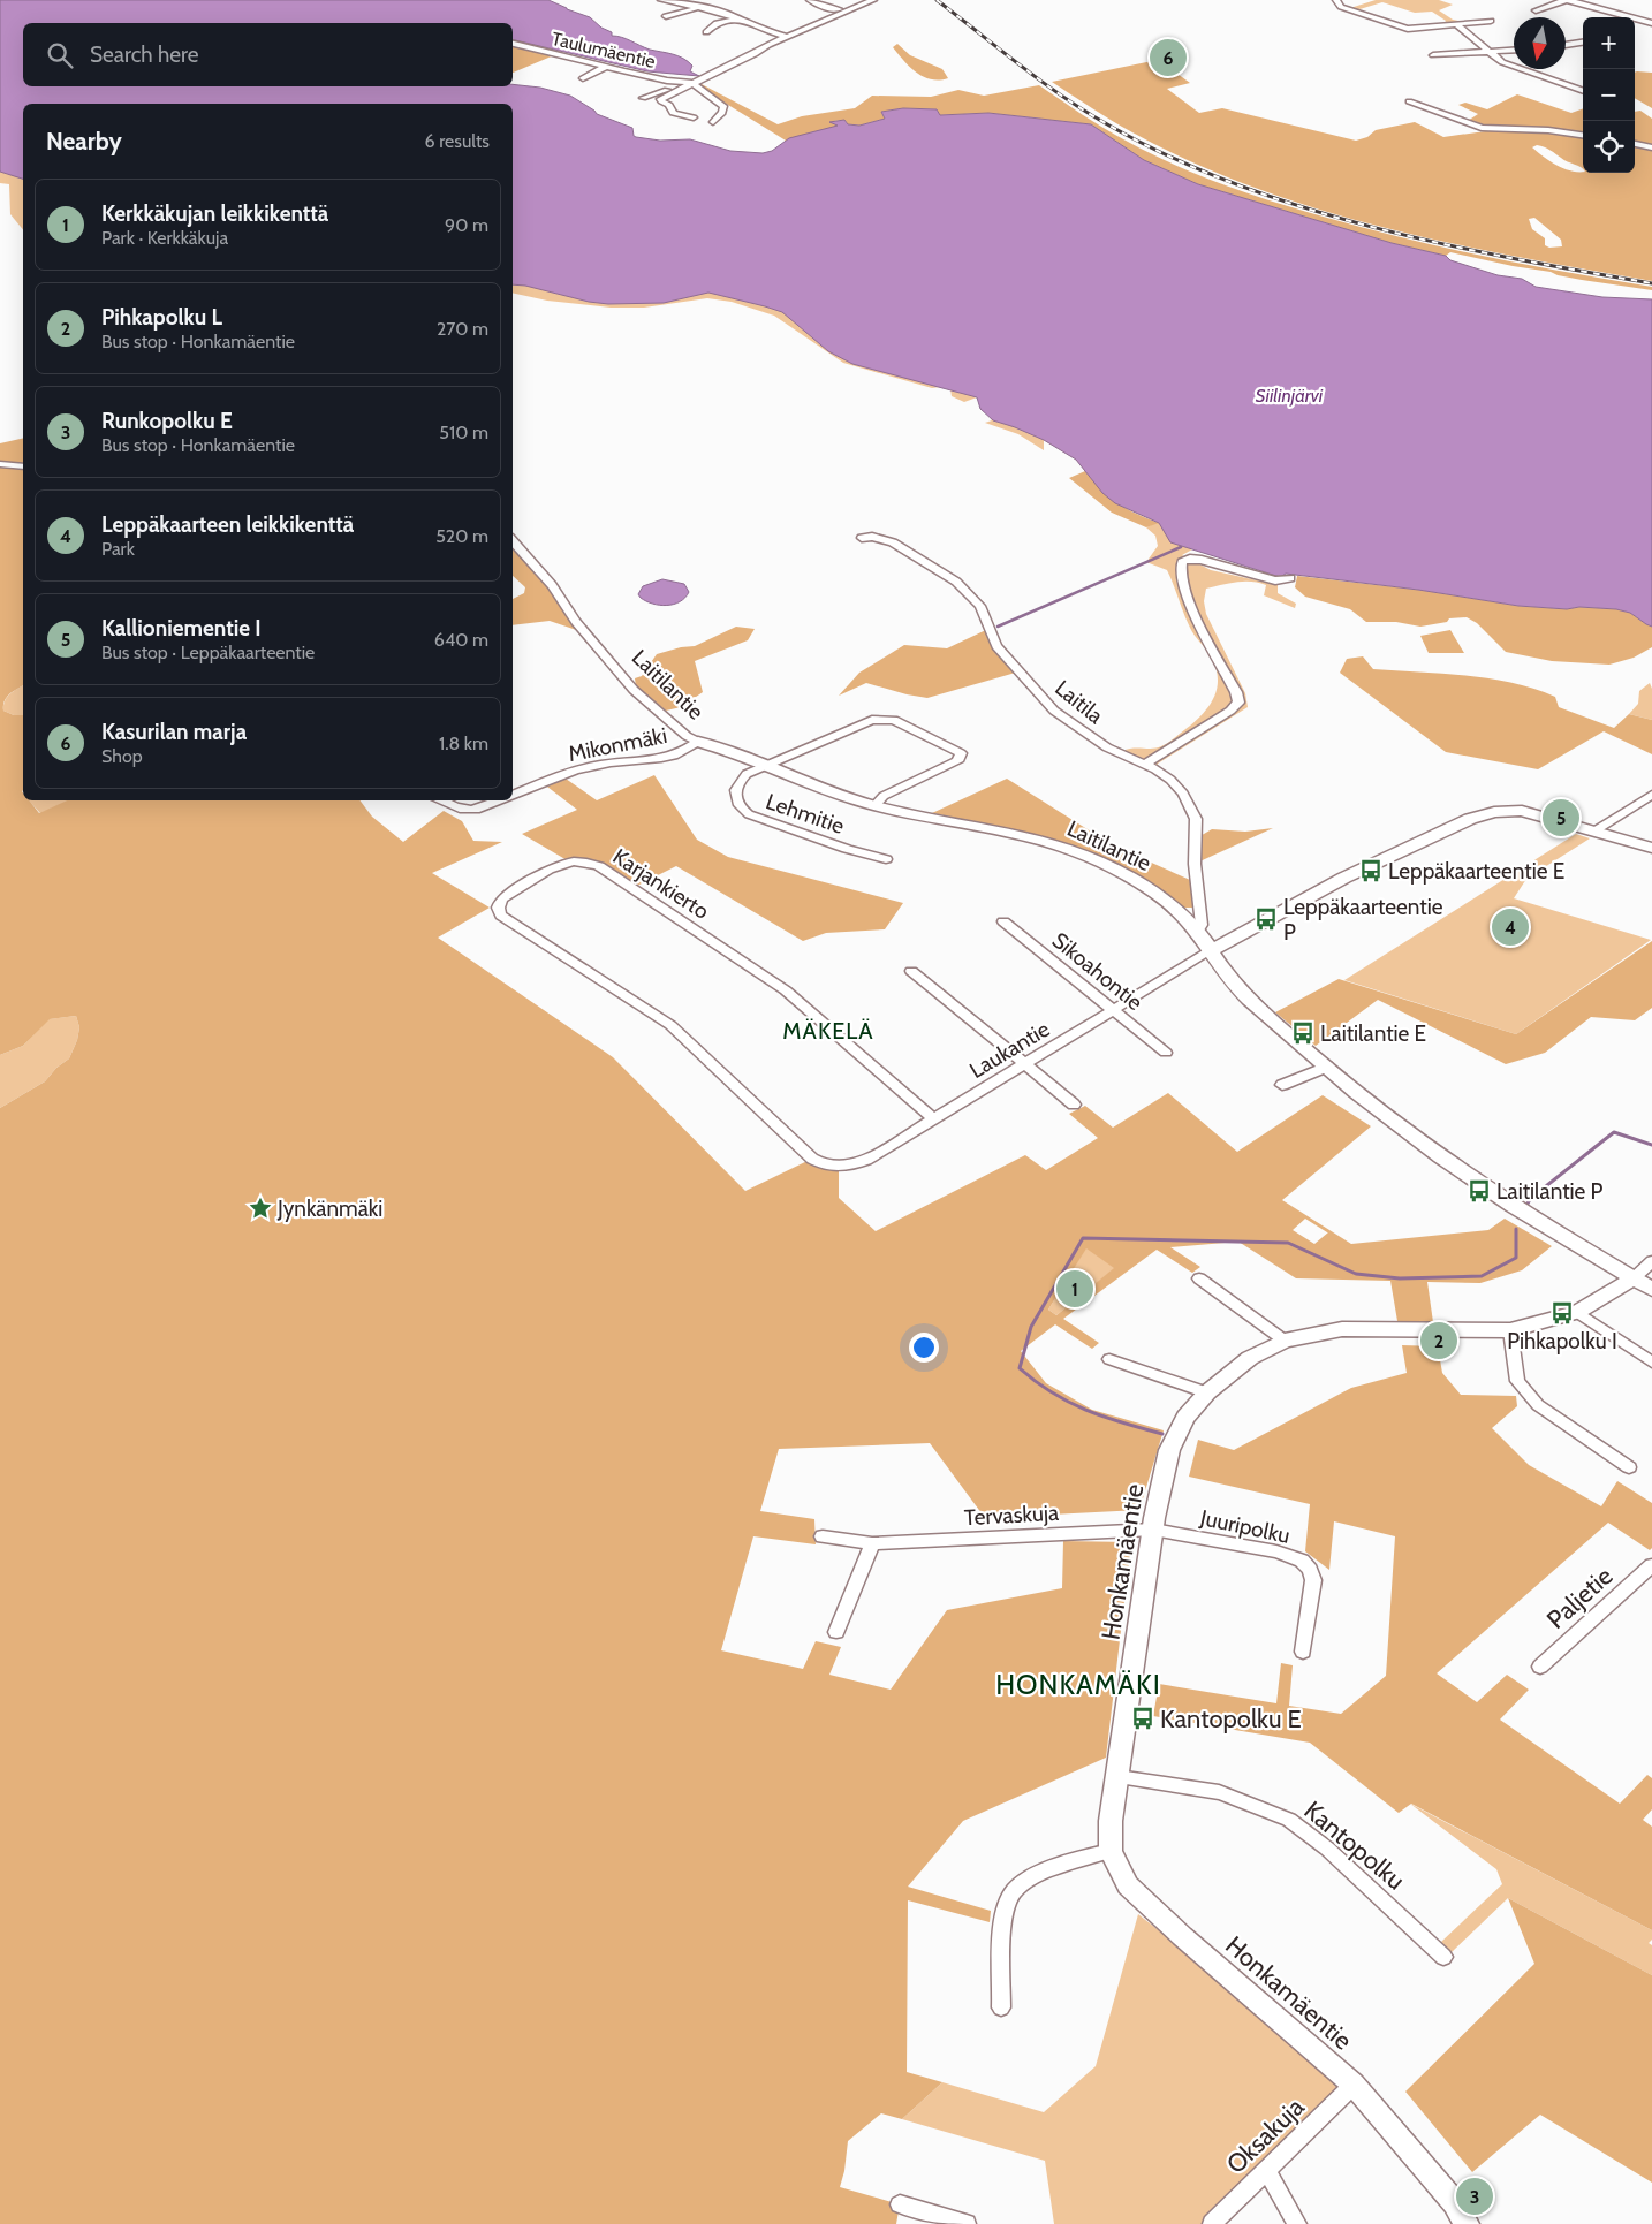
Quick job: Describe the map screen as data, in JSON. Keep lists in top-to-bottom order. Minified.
{"streets":{"street":["Taulumäentie","Laitilantie","Laitila","Mikonmäki","Lehmitie","Karjankierto","Sikoahontie","Laukantie","Tervaskuja","Juuripolku","Honkamäentie","Paljetie","Kantopolku","Oksakuja"]},"crossings":[["Laitilantie","Laitila"],["Laitilantie","Mikonmäki"],["Laitilantie","Lehmitie"],["Laitilantie","Laukantie"],["Laitilantie","Honkamäentie"],["Karjankierto","Laukantie"],["Sikoahontie","Laukantie"],["Tervaskuja","Juuripolku"],["Tervaskuja","Honkamäentie"],["Juuripolku","Honkamäentie"],["Honkamäentie","Kantopolku"],["Honkamäentie","Oksakuja"]],"districts":["MÄKELÄ","HONKAMÄKI"],"water":["Siilinjärvi"],"places":{"bus stop":["Leppäkaarteentie E","Leppäkaarteentie P","Laitilantie E","Laitilantie P","Pihkapolku I","Kantopolku E"],"place":["Jynkänmäki"]},"north":"bottom","page":{"map_buttons":["+","−"],"search":"Search here","pins":["6","5","4","1","2","3"],"heading":["Nearby","6 results"],"list":[{"mark":"1","name":"Kerkkäkujan leikkikenttä","note":"Park · Kerkkäkuja","value":"90 m"},{"mark":"2","name":"Pihkapolku L","note":"Bus stop · Honkamäentie","value":"270 m"},{"mark":"3","name":"Runkopolku E","note":"Bus stop · Honkamäentie","value":"510 m"},{"mark":"4","name":"Leppäkaarteen leikkikenttä","note":"Park","value":"520 m"},{"mark":"5","name":"Kallioniementie I","note":"Bus stop · Leppäkaarteentie","value":"640 m"},{"mark":"6","name":"Kasurilan marja","note":"Shop","value":"1.8 km"}]}}
